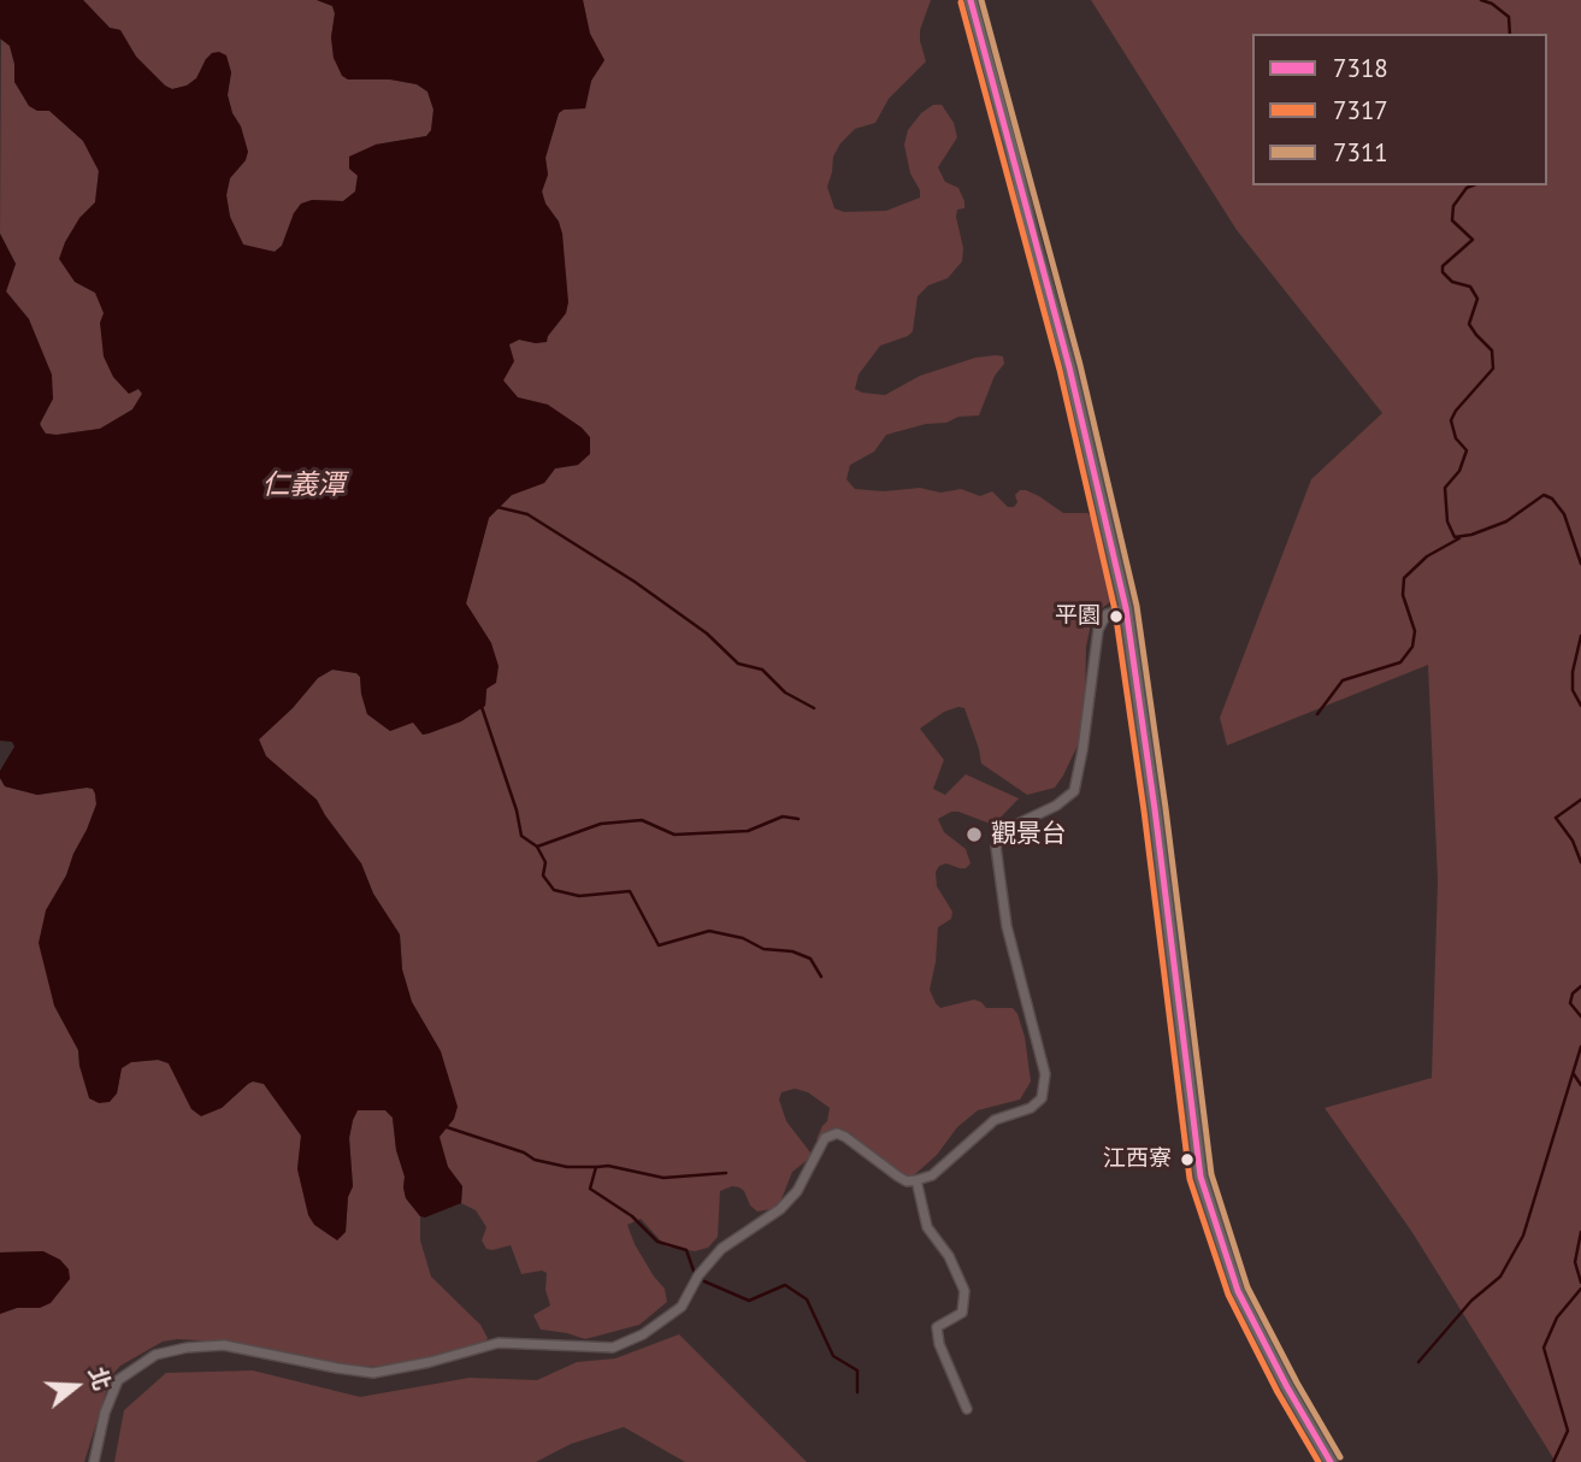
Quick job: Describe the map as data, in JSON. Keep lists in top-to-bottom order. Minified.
{"water":["仁義潭"],"places":["平園","觀景台","江西寮"],"lines":["transit line 7318","transit line 7311","transit line 7317"],"legend":["7318","7317","7311"],"north":"right"}
